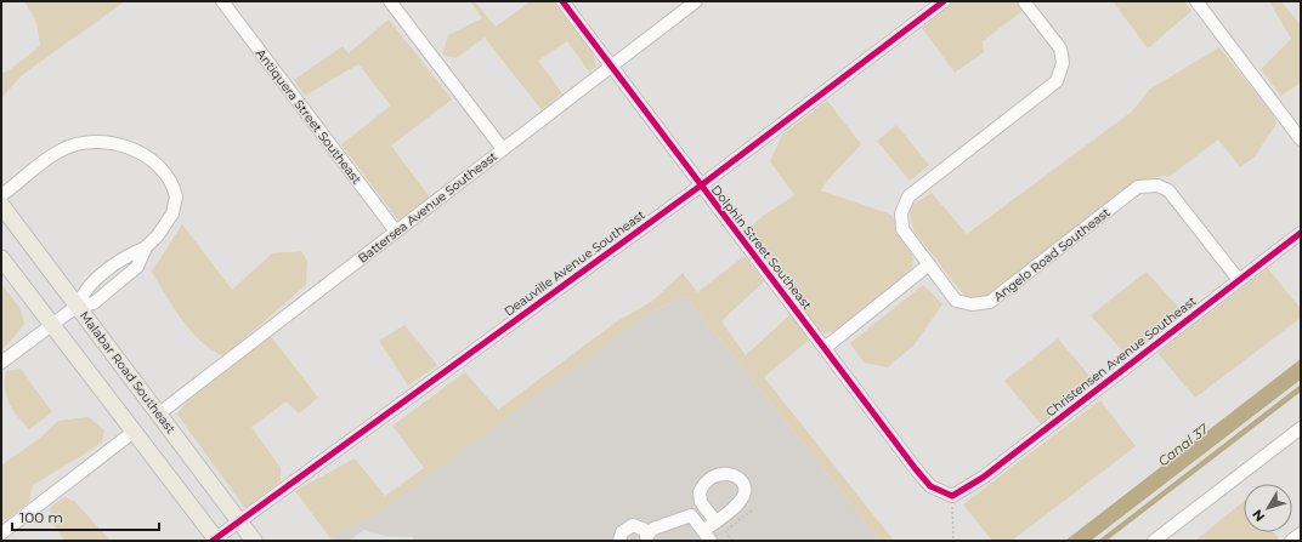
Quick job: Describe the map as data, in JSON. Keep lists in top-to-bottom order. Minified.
{"streets":{"main road":["Malabar Road Southeast"],"street":["Antiquera Street Southeast","Battersea Avenue Southeast","Dolphin Street Southeast","Angelo Road Southeast","Deauville Avenue Southeast","Christensen Avenue Southeast"]},"crossings":[["Antiquera Street Southeast","Battersea Avenue Southeast"],["Battersea Avenue Southeast","Dolphin Street Southeast"],["Battersea Avenue Southeast","Malabar Road Southeast"],["Dolphin Street Southeast","Deauville Avenue Southeast"],["Dolphin Street Southeast","Christensen Avenue Southeast"],["Angelo Road Southeast","Christensen Avenue Southeast"],["Deauville Avenue Southeast","Malabar Road Southeast"]],"water":["Canal 37"],"scale_bar":"100 m","north":"bottom left"}
